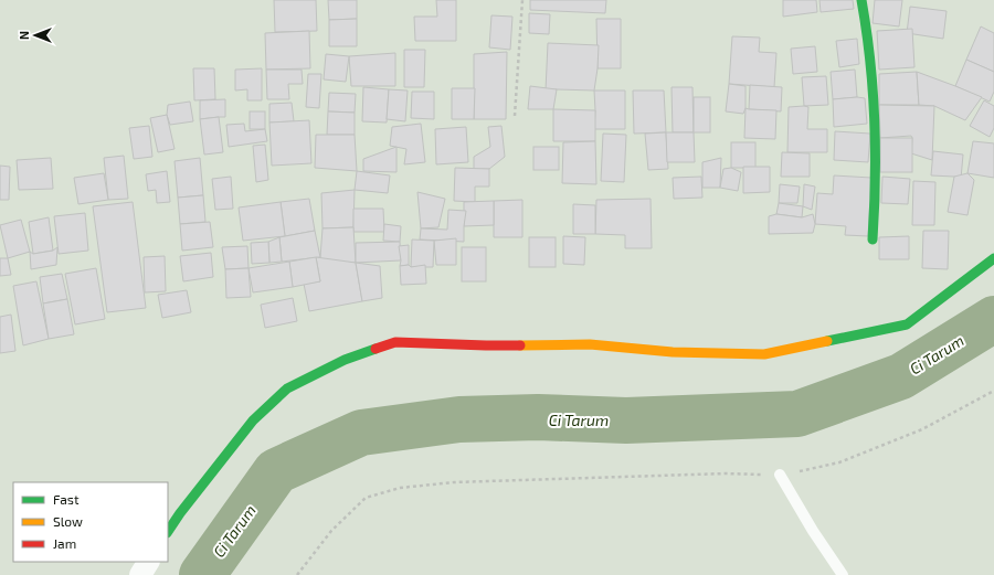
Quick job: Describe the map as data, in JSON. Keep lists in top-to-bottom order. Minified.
{"water":["Ci Tarum"],"legend":["Fast","Slow","Jam"],"north":"left"}
